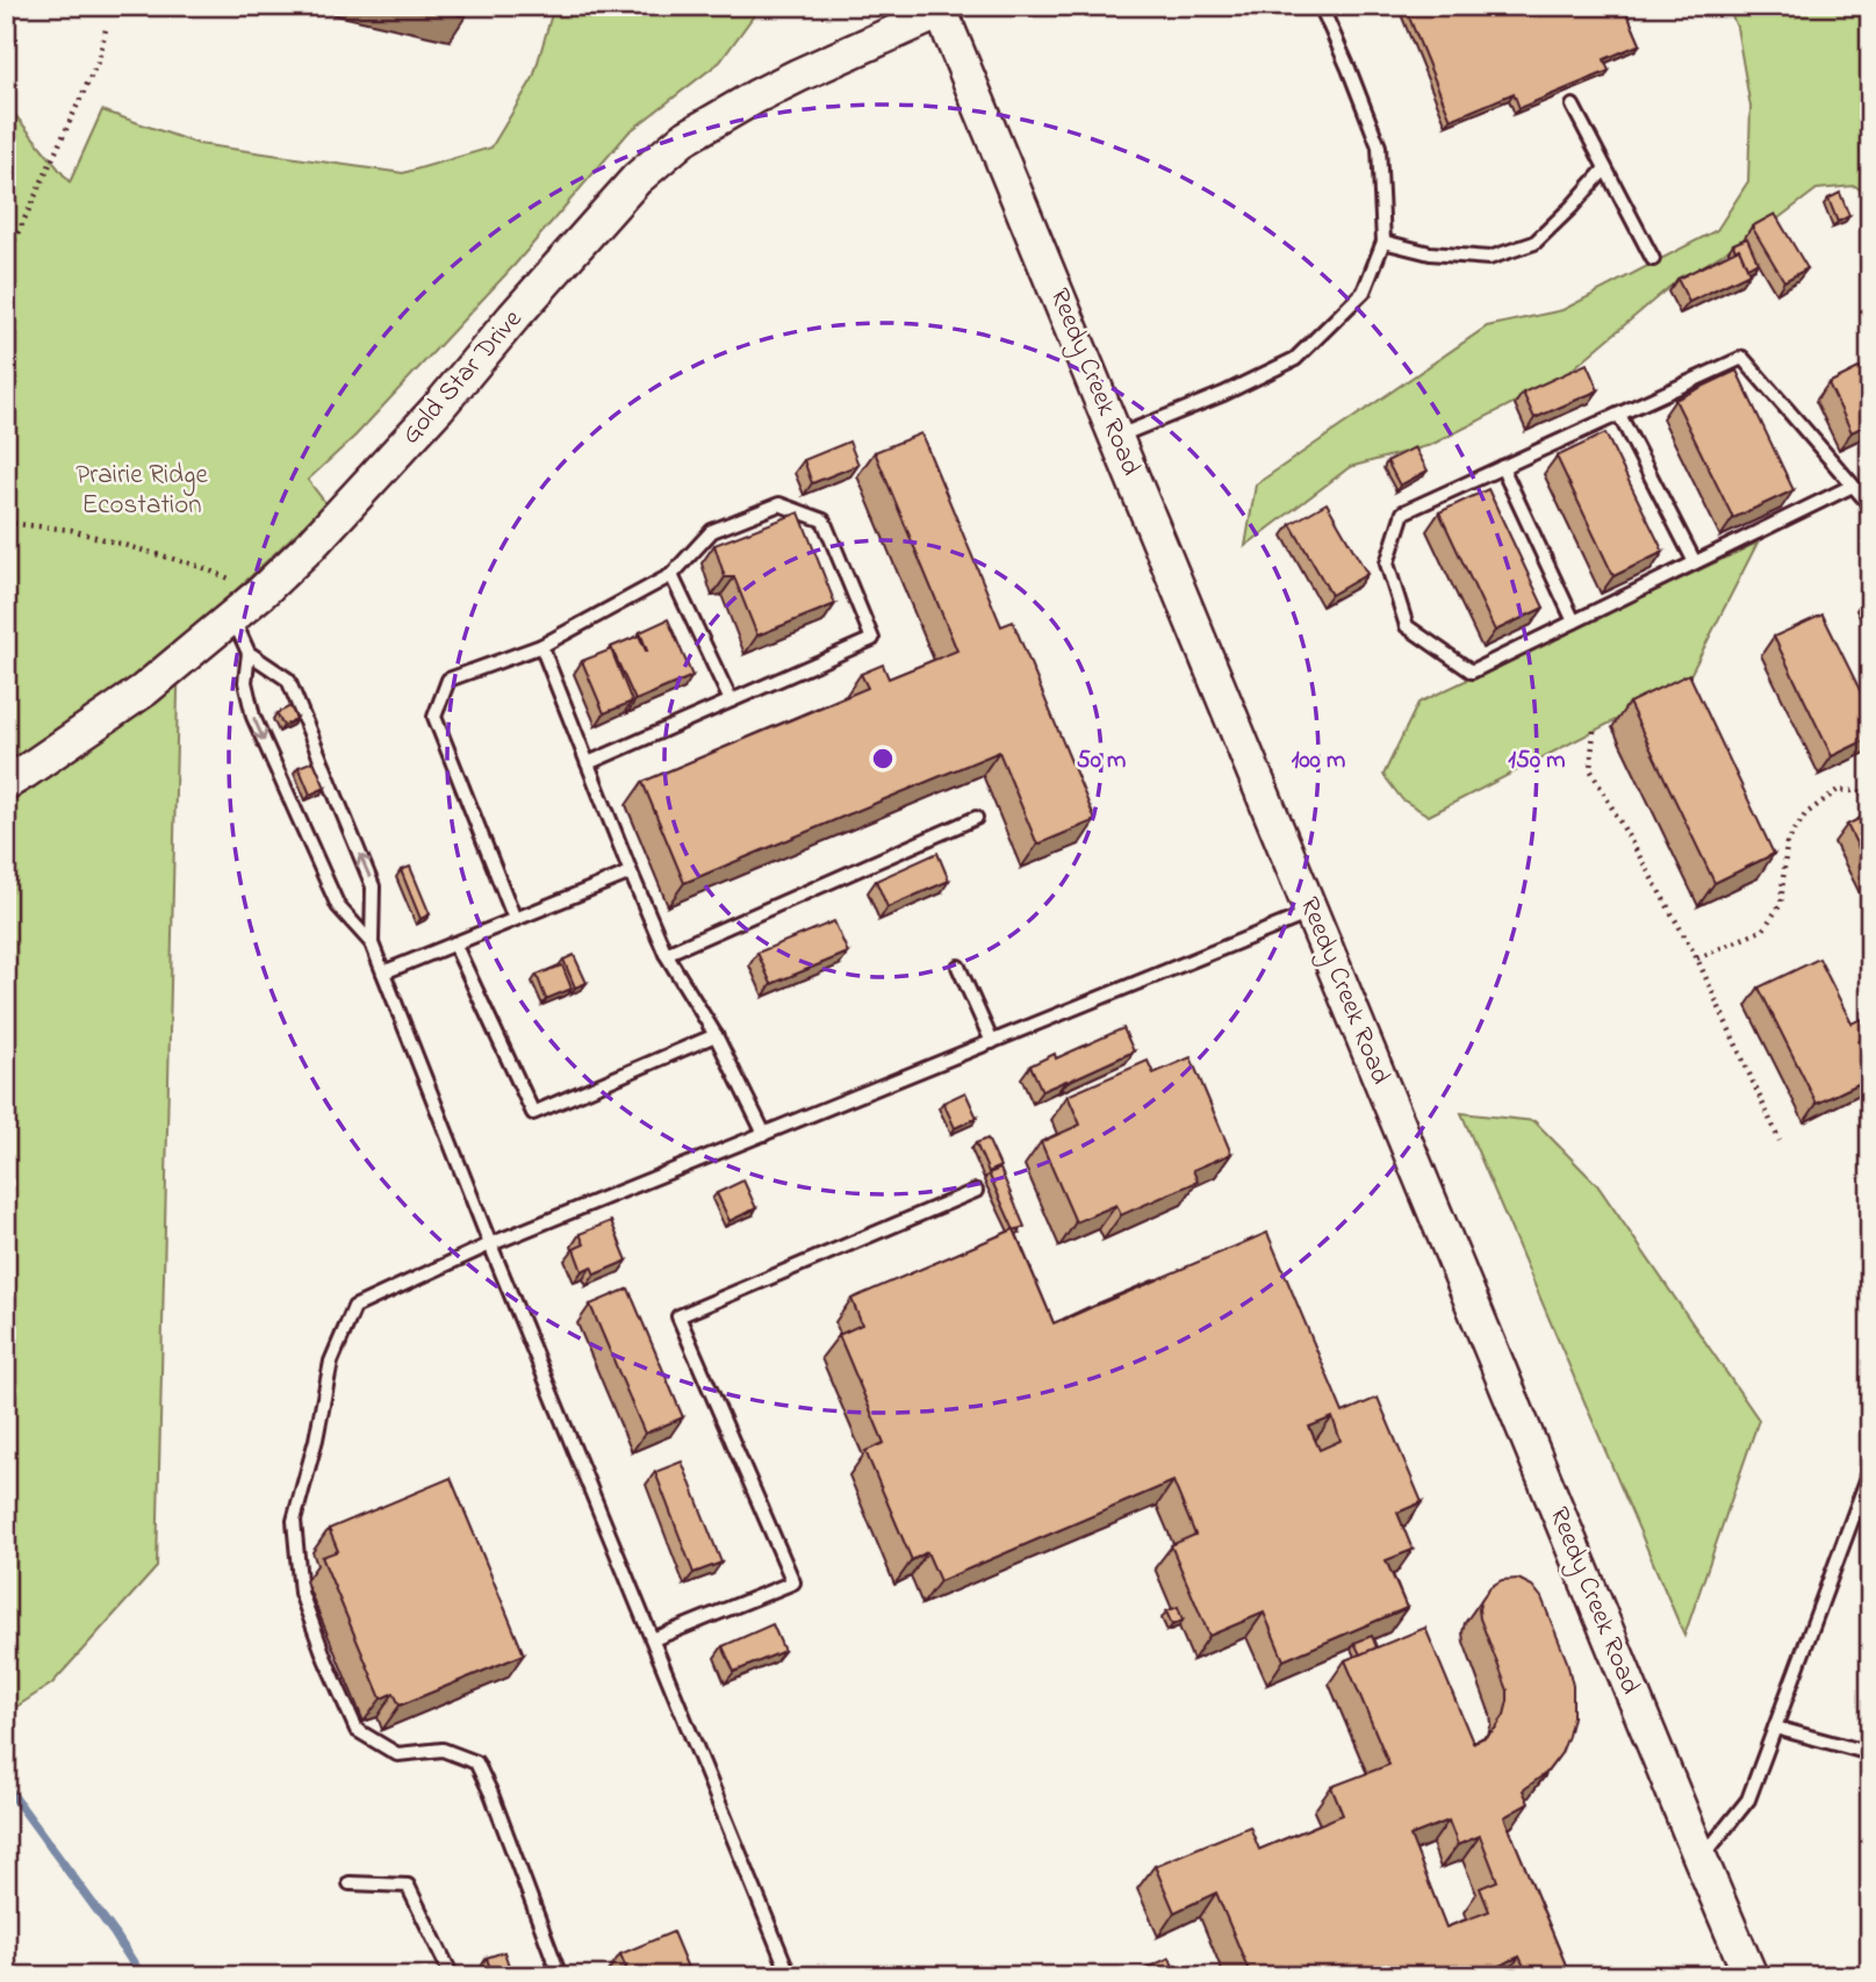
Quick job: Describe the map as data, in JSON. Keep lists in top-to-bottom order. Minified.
{"streets":{"main road":["Gold Star Drive","Reedy Creek Road"]},"crossings":[["Gold Star Drive","Reedy Creek Road"]],"parks":["Prairie Ridge Ecostation"],"rings":["50 m","100 m","150 m"]}
